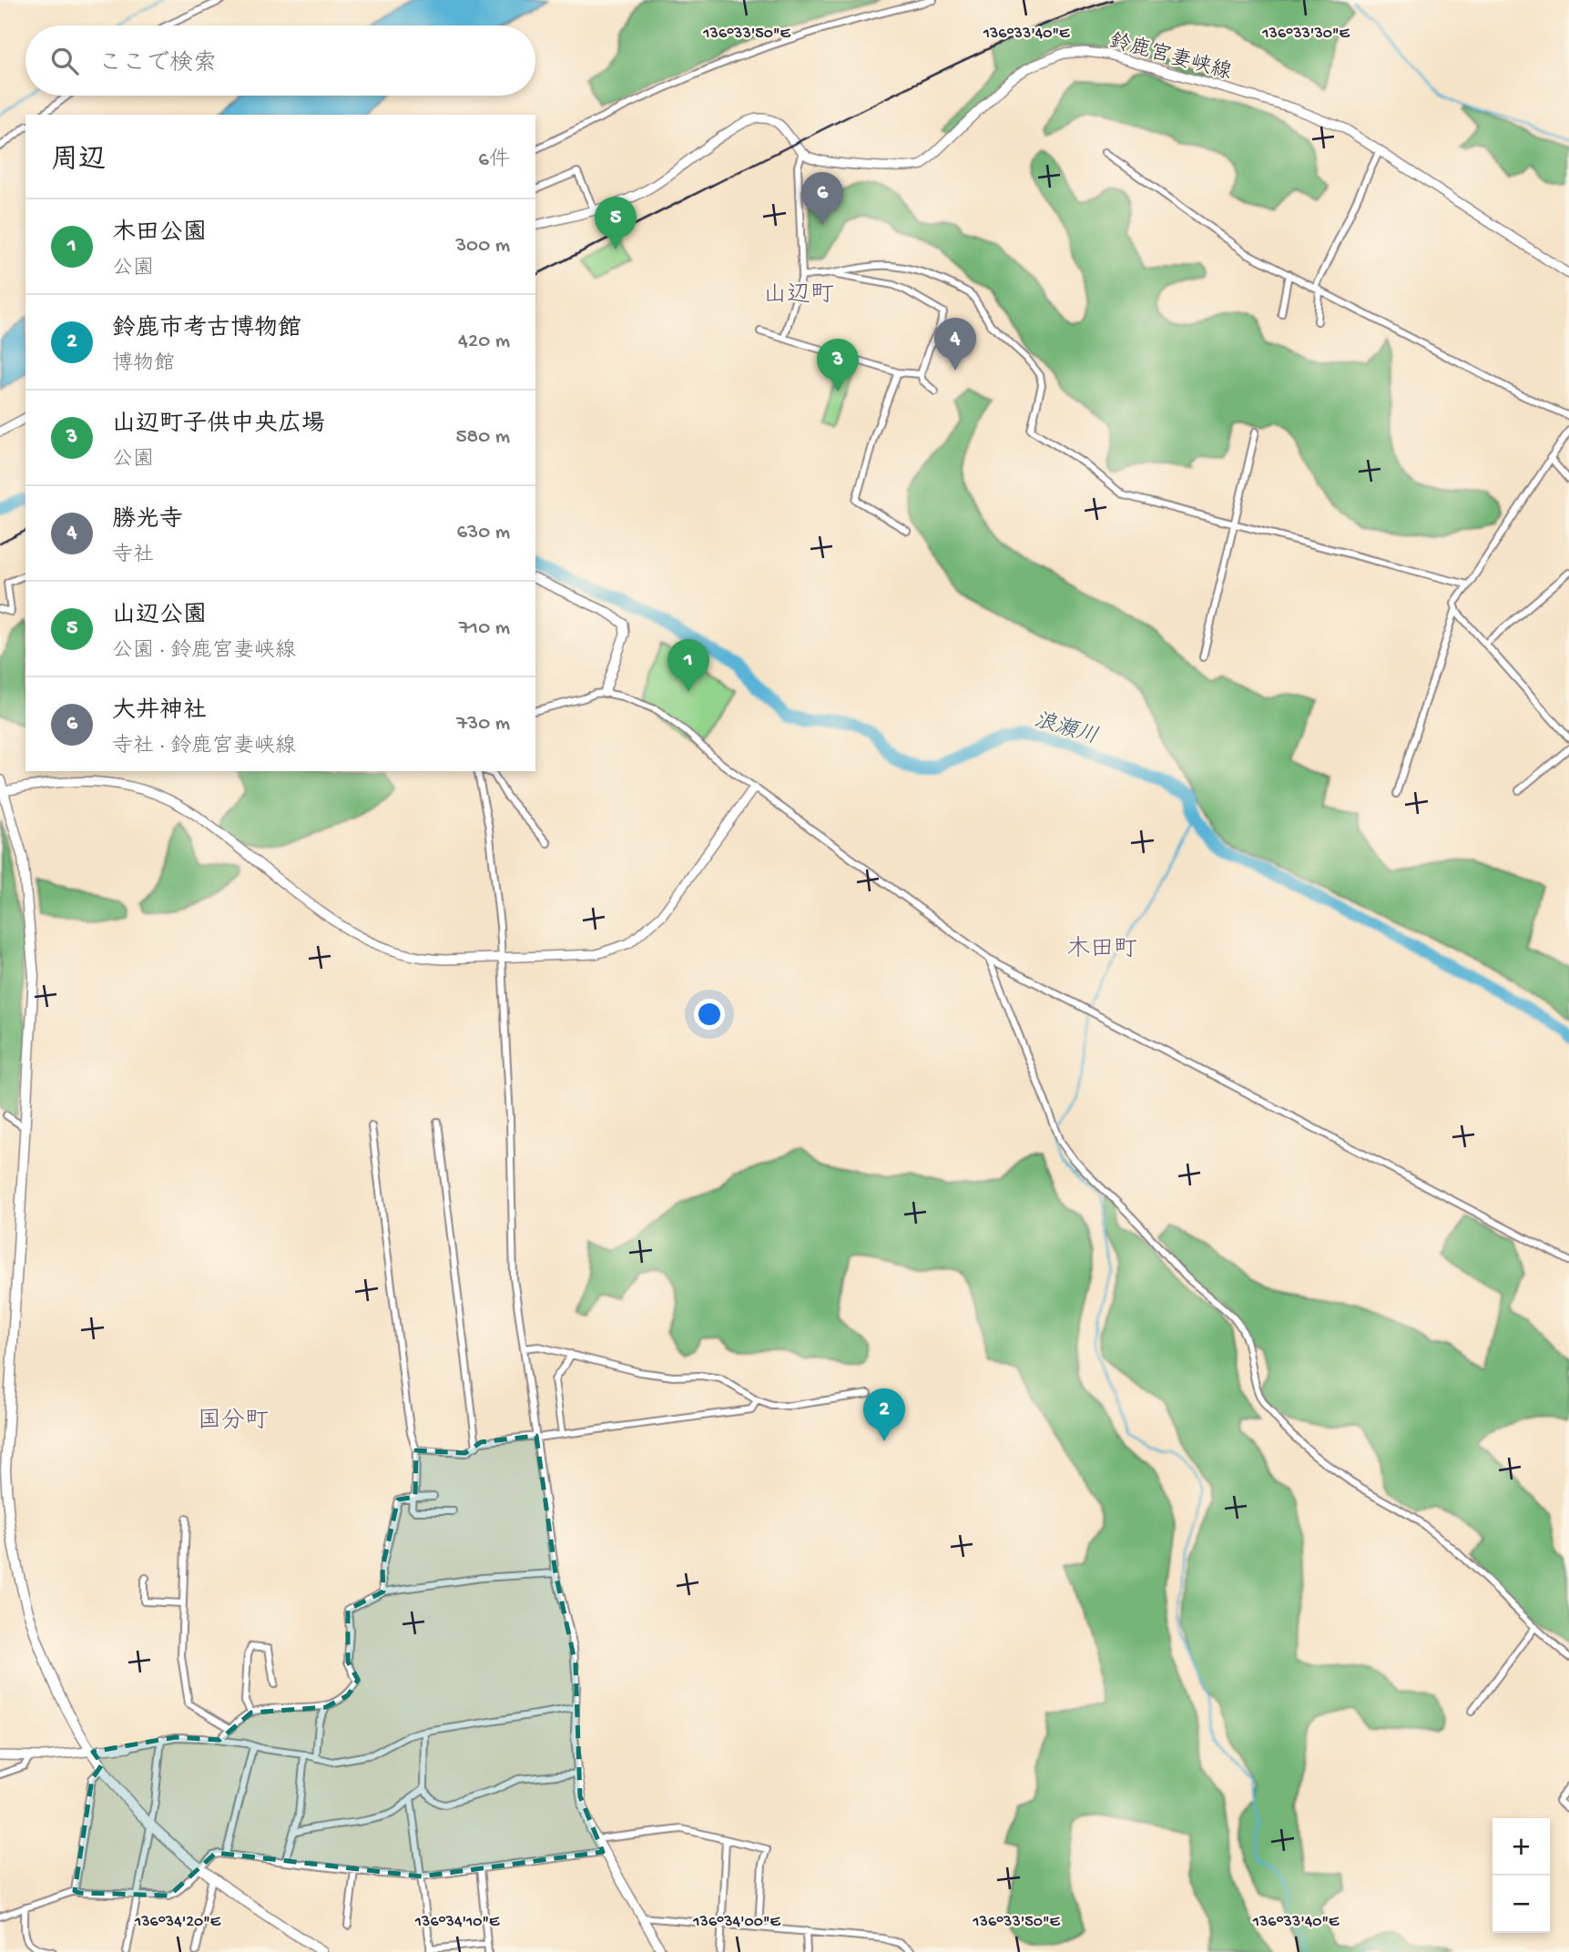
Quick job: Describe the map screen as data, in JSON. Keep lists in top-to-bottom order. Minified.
{"streets":{"street":["鈴鹿宮妻峡線"]},"districts":["山辺町","木田町","国分町"],"water":["浪瀬川"],"page":{"search":"ここで検索","heading":["周辺","6件"],"pins":["6","5","4","3","1","2"],"list":[{"mark":"1","name":"木田公園","note":"公園","value":"300 m"},{"mark":"2","name":"鈴鹿市考古博物館","note":"博物館","value":"420 m"},{"mark":"3","name":"山辺町子供中央広場","note":"公園","value":"580 m"},{"mark":"4","name":"勝光寺","note":"寺社","value":"630 m"},{"mark":"5","name":"山辺公園","note":"公園 · 鈴鹿宮妻峡線","value":"710 m"},{"mark":"6","name":"大井神社","note":"寺社 · 鈴鹿宮妻峡線","value":"730 m"}],"map_buttons":["+","−"]},"coordinates":["136°33'50\"E","136°33'40\"E","136°33'30\"E","136°34'20\"E","136°34'10\"E","136°34'00\"E"]}
